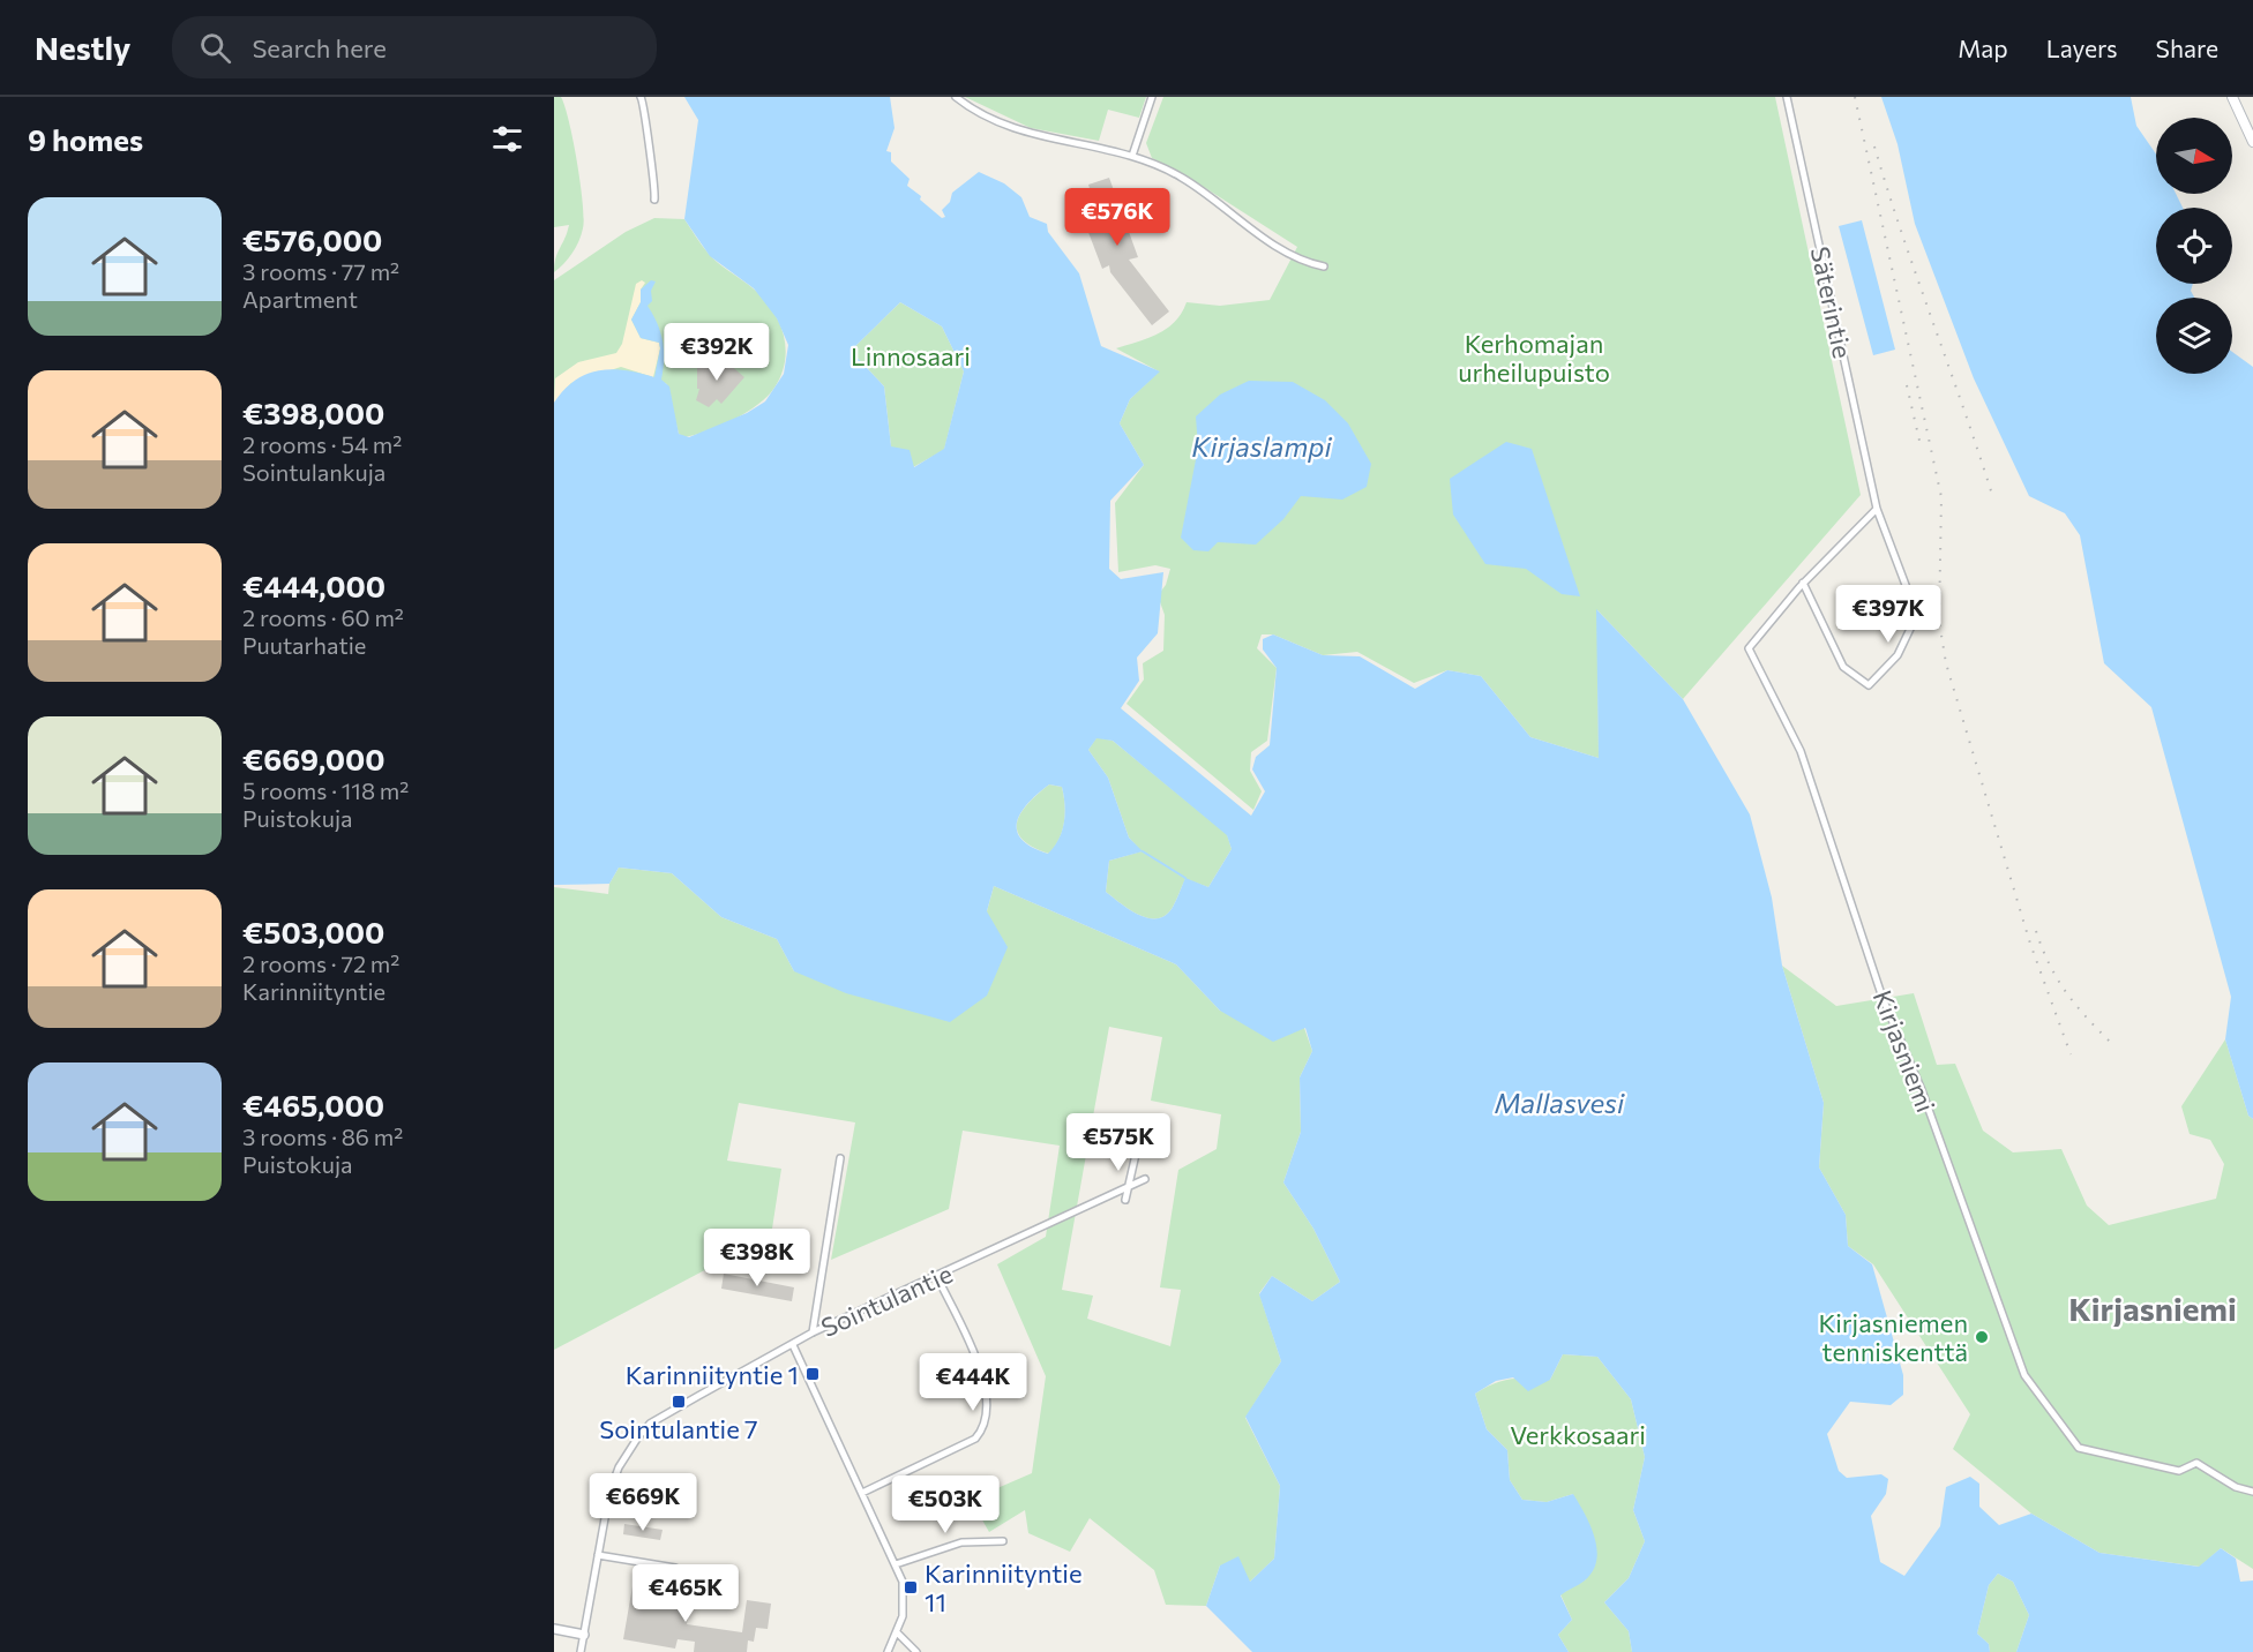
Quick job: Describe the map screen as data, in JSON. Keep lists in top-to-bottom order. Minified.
{"streets":{"street":["Säterintie","Kirjasniemi","Sointulantie"]},"crossings":[["Säterintie","Kirjasniemi"]],"districts":["Kirjasniemi"],"water":["Kirjaslampi","Mallasvesi"],"parks":["Kerhomajan urheilupuisto","Linnosaari","Verkkosaari"],"places":{"other":["Kirjasniemen tenniskenttä"],"transit":["Karinniityntie 1","Sointulantie 7","Karinniityntie 11"]},"north":"right","page":{"header":"Nestly","search":"Search here","nav":["Map","Layers","Share"],"heading":"9 homes","list":[{"name":"€576,000","note":"3 rooms · 77 m² · Apartment"},{"name":"€398,000","note":"2 rooms · 54 m² · Sointulankuja"},{"name":"€444,000","note":"2 rooms · 60 m² · Puutarhatie"},{"name":"€669,000","note":"5 rooms · 118 m² · Puistokuja"},{"name":"€503,000","note":"2 rooms · 72 m² · Karinniityntie"},{"name":"€465,000","note":"3 rooms · 86 m² · Puistokuja"}],"price":["€576K","€392K","€397K","€575K","€398K","€444K","€669K","€503K","€465K"]}}
